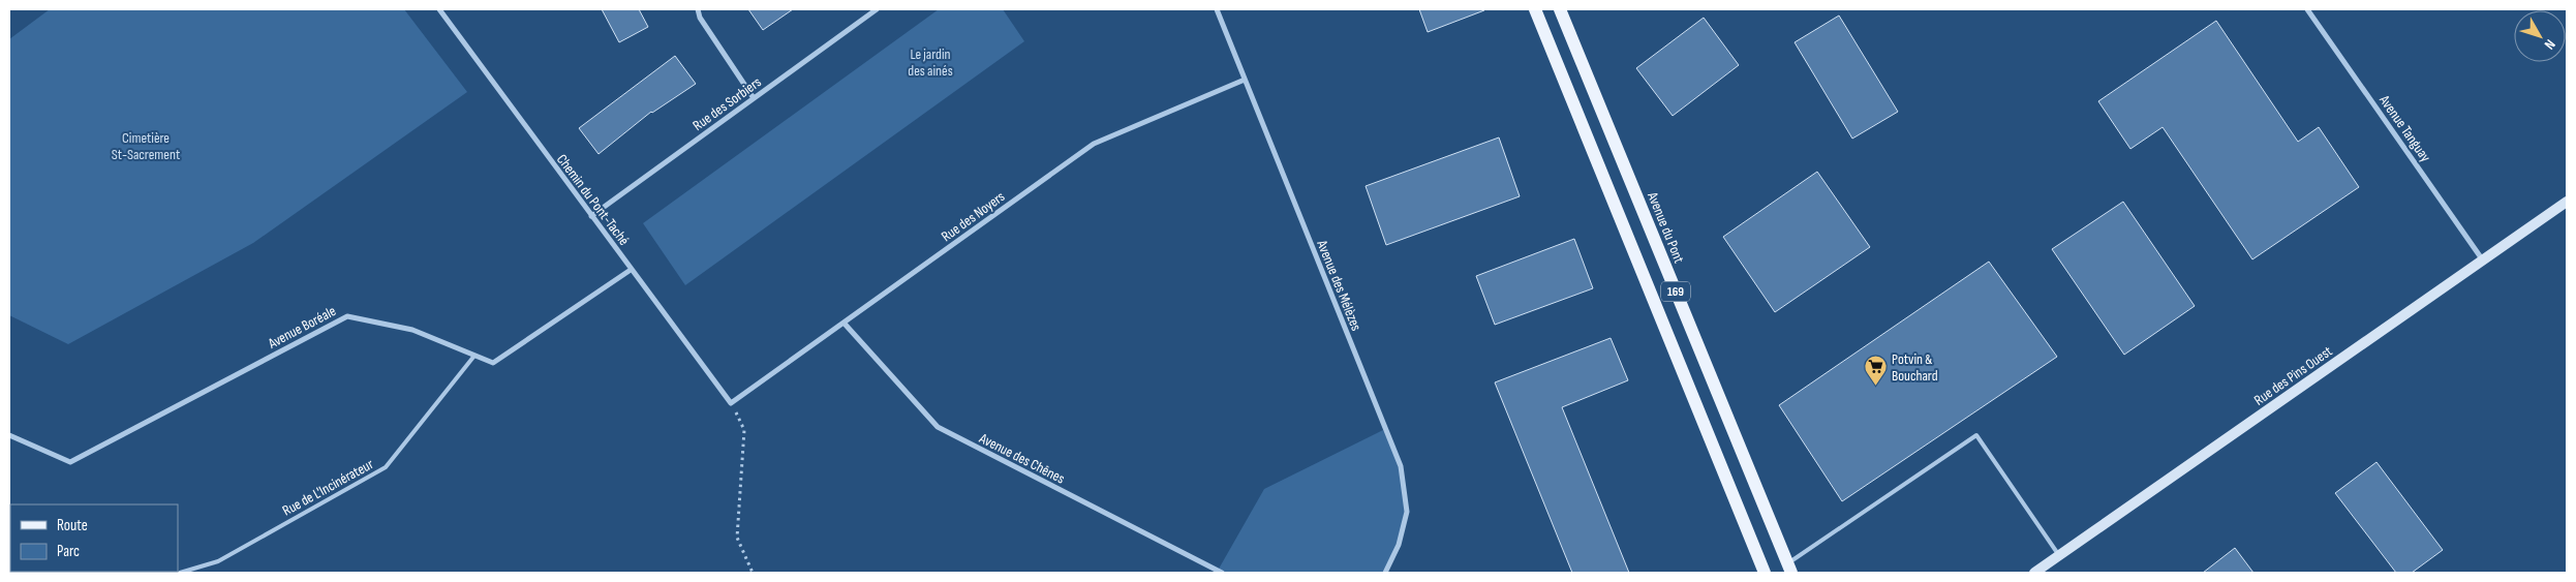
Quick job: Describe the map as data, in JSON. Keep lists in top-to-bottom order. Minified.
{"streets":{"main road":["Avenue du Pont","169","Rue des Pins Ouest"],"street":["Rue des Sorbiers","Avenue Tanguay","Chemin du Pont-Taché","Rue des Noyers","Avenue des Mélèzes","Avenue Boréale","Avenue des Chênes"],"lane":["Rue de L'Incinérateur"]},"crossings":[["Rue des Sorbiers","Chemin du Pont-Taché"],["Avenue Tanguay","Rue des Pins Ouest"],["Chemin du Pont-Taché","Rue des Noyers"],["Chemin du Pont-Taché","Avenue Boréale"],["Rue des Noyers","Avenue des Mélèzes"],["Rue des Noyers","Avenue des Chênes"],["Avenue Boréale","Rue de L'Incinérateur"]],"parks":["Le jardin des ainés","Cimetière St-Sacrement"],"places":{"supermarket":["Potvin & Bouchard"]},"legend":["Route","Parc"],"north":"bottom right"}
